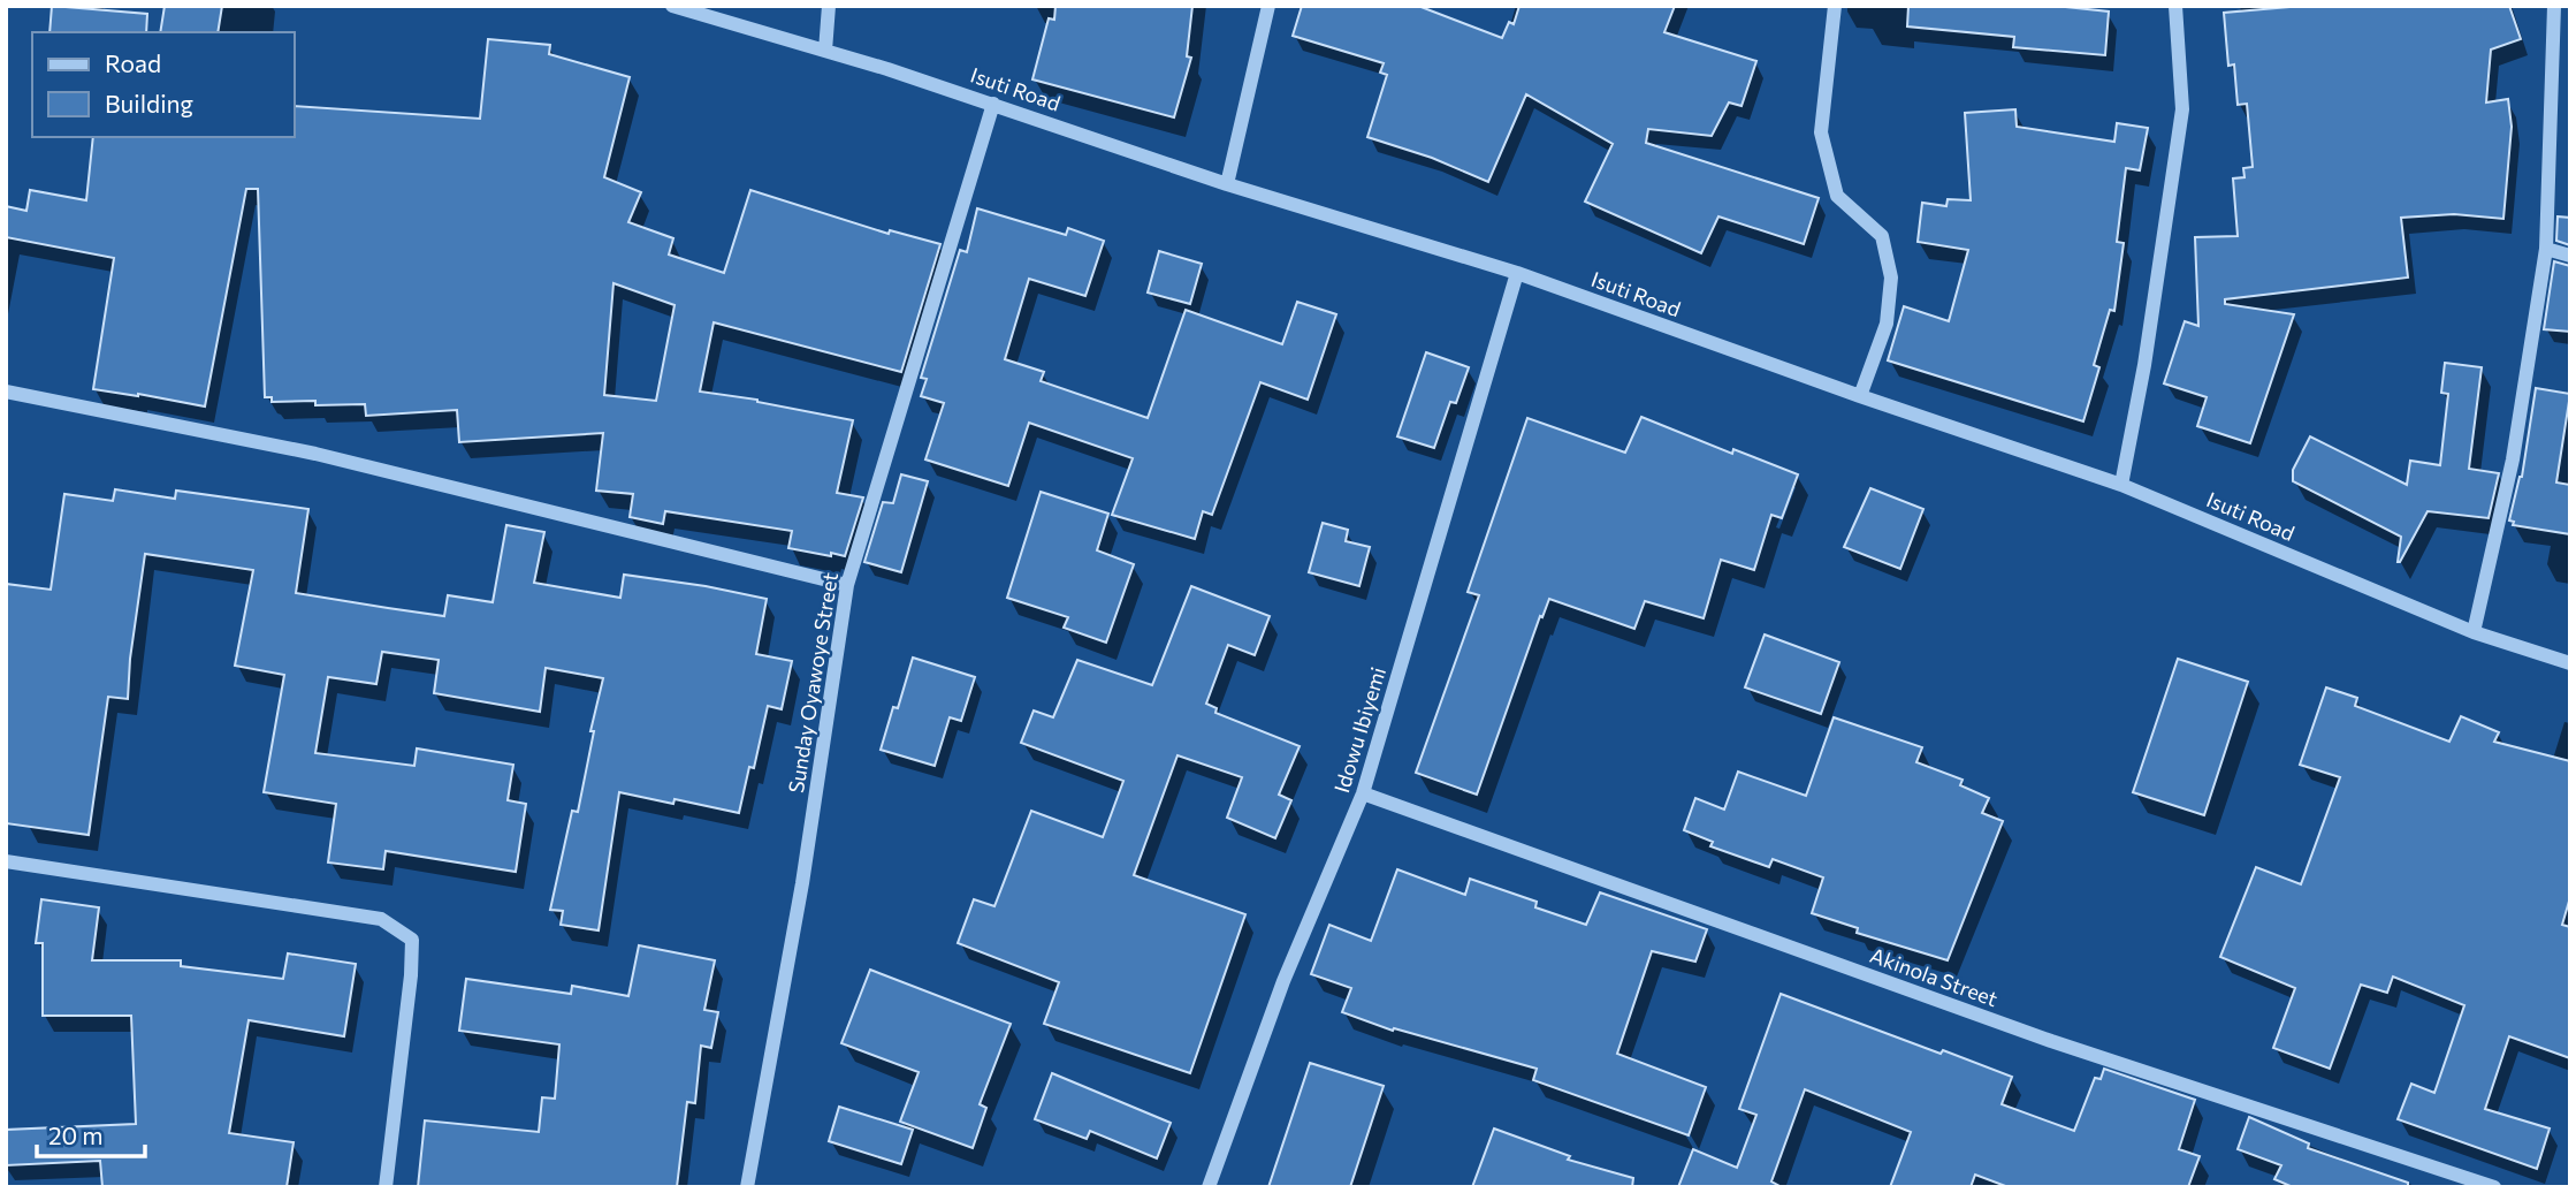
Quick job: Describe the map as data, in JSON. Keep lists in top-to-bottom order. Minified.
{"streets":{"street":["Isuti Road","Sunday Oyawoye Street","Idowu Ibiyemi","Akinola Street"]},"crossings":[["Isuti Road","Sunday Oyawoye Street"],["Isuti Road","Idowu Ibiyemi"],["Idowu Ibiyemi","Akinola Street"]],"legend":["Road","Building"],"scale_bar":"20 m"}
